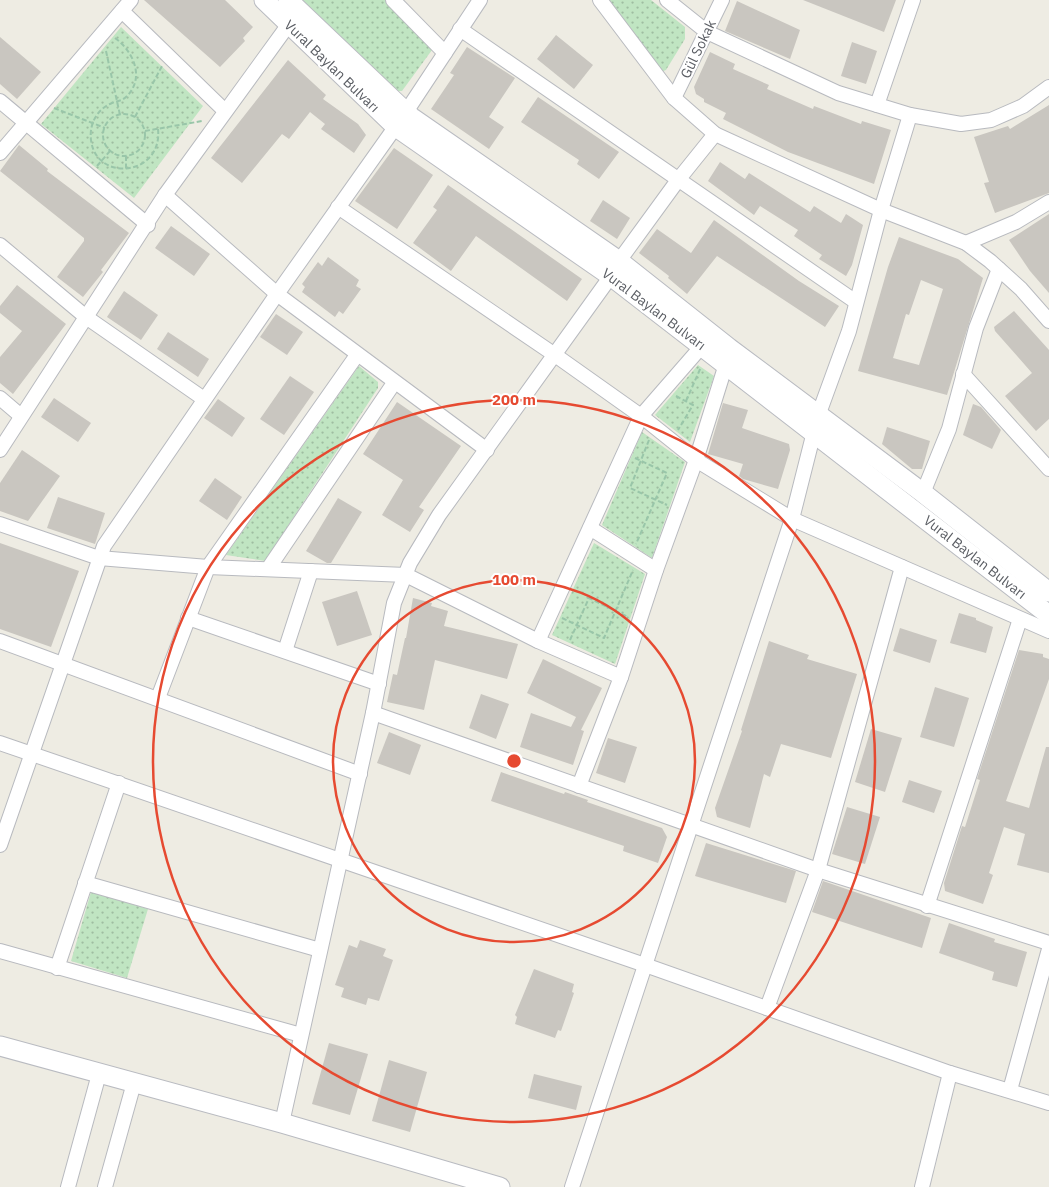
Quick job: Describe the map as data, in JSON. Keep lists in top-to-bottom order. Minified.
{"streets":{"main road":["Vural Baylan Bulvarı"],"street":["Gül Sokak"]},"rings":["200 m","100 m"]}
